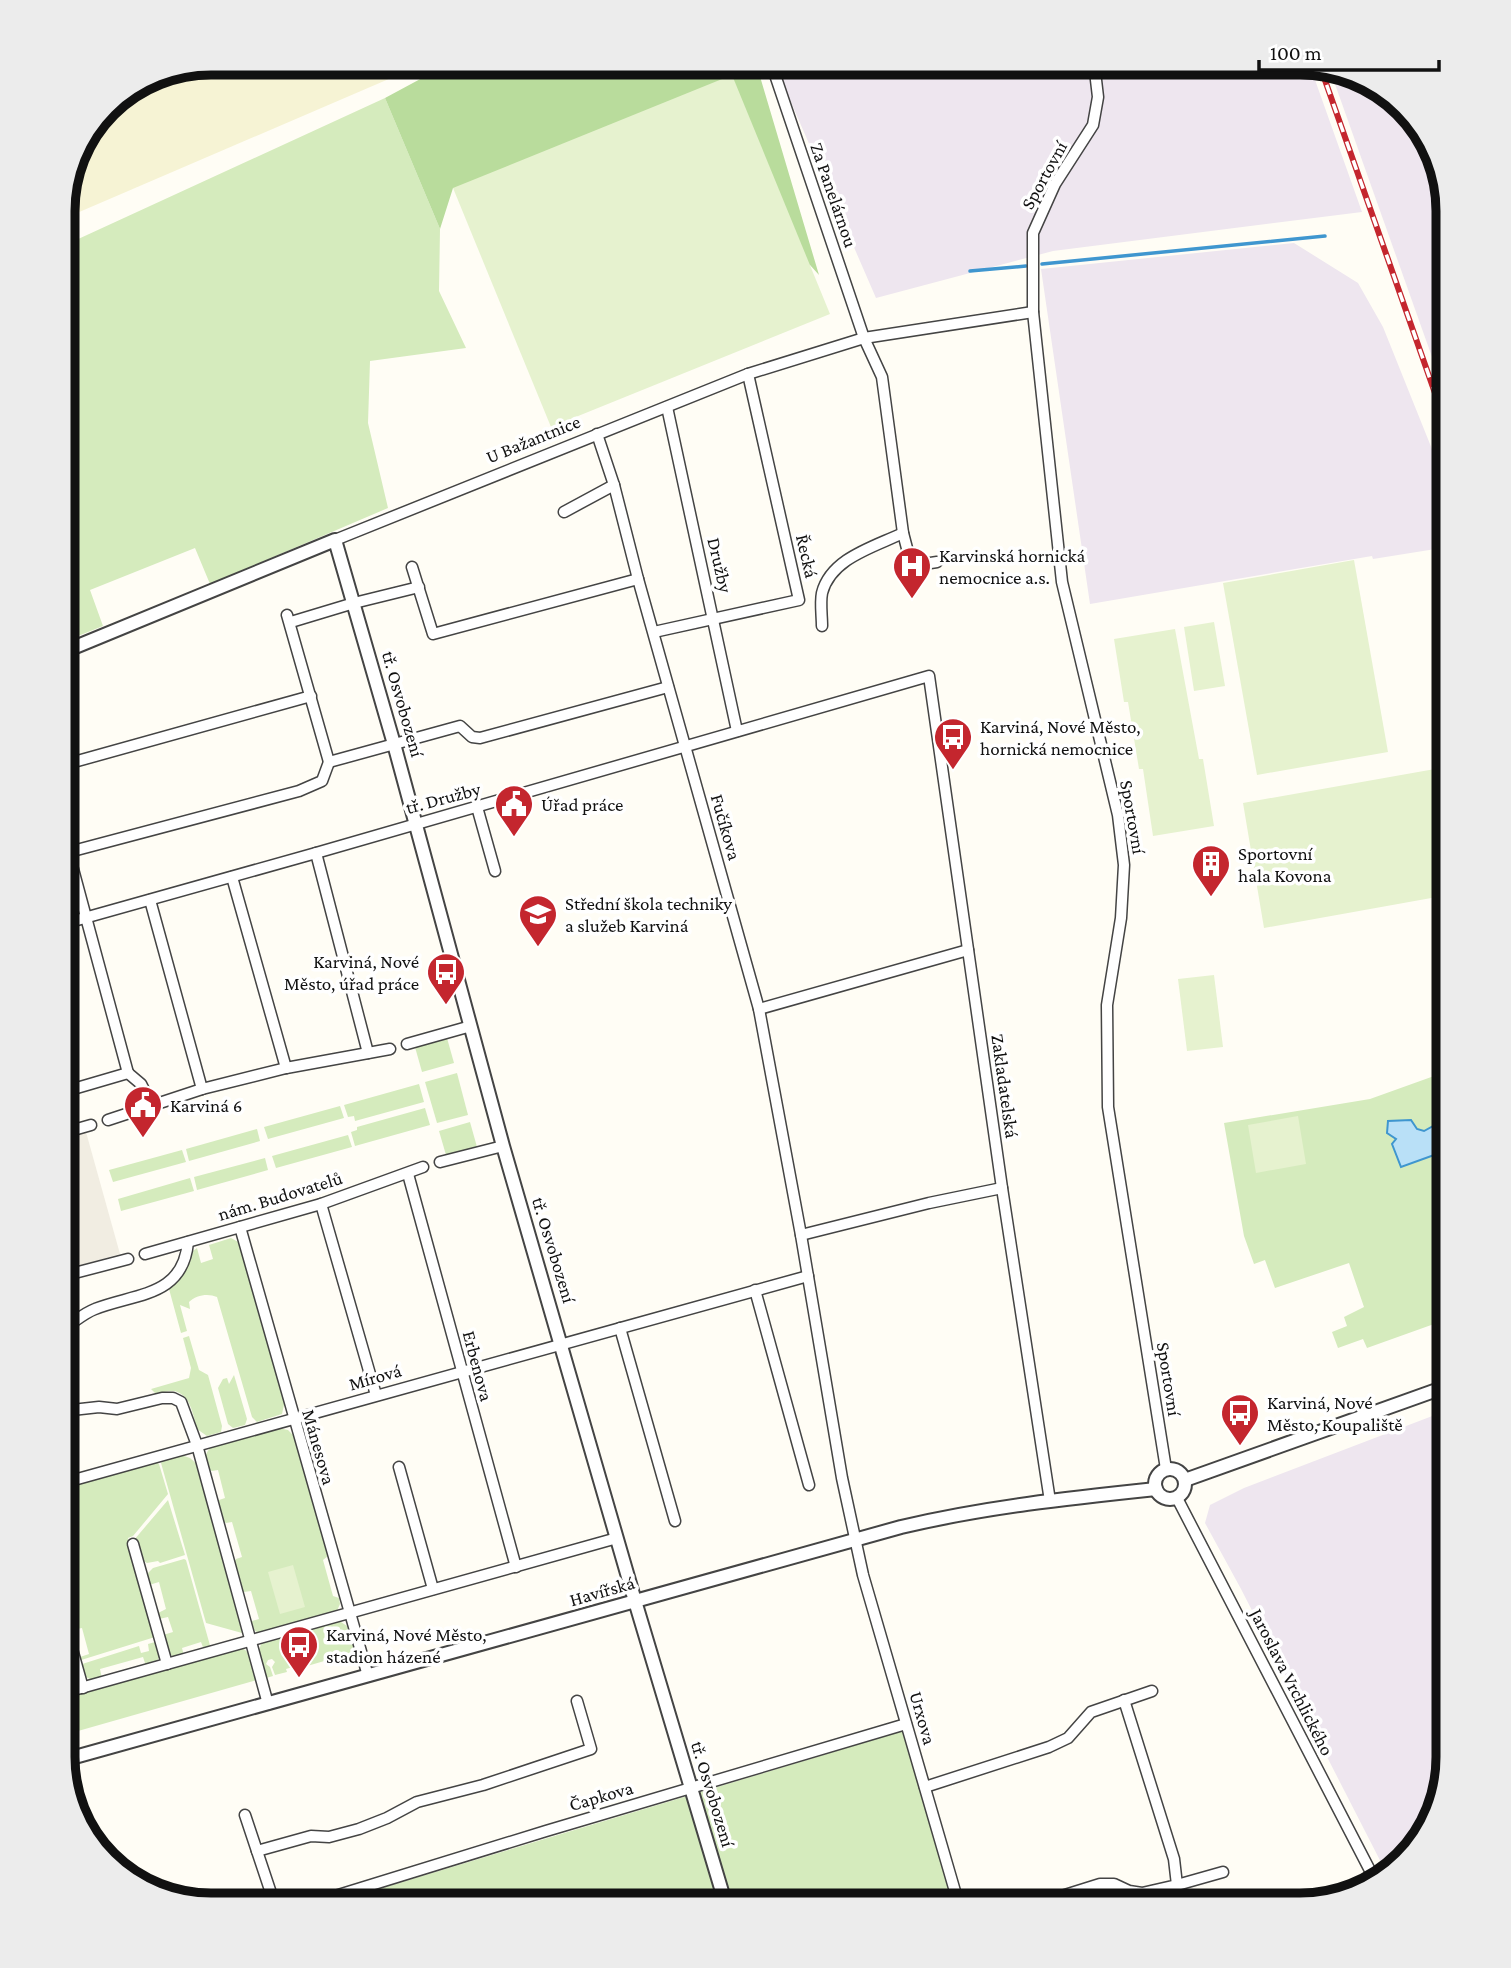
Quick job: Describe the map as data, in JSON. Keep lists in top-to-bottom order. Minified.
{"streets":{"street":["Sportovní","Za Panelárnou","U Bažantnice","Řecká","Družby","tř. Osvobození","tř. Družby","Fučíkova","Zakladatelská","nám. Budovatelů","Erbenova","Mírová","Mánesova","Havířská","Jaroslava Vrchlického","Urxova","Čapkova"]},"crossings":[["Sportovní","U Bažantnice"],["Sportovní","Havířská"],["Sportovní","Jaroslava Vrchlického"],["Za Panelárnou","U Bažantnice"],["U Bažantnice","Řecká"],["U Bažantnice","Družby"],["U Bažantnice","tř. Osvobození"],["U Bažantnice","Fučíkova"],["Řecká","Družby"],["Řecká","Fučíkova"],["Družby","tř. Družby"],["tř. Osvobození","tř. Družby"],["tř. Osvobození","Mírová"],["tř. Osvobození","Havířská"],["tř. Osvobození","Čapkova"],["tř. Družby","Fučíkova"],["tř. Družby","Zakladatelská"],["Fučíkova","Havířská"],["Fučíkova","Urxova"],["Zakladatelská","Havířská"],["nám. Budovatelů","Erbenova"],["nám. Budovatelů","Mánesova"],["Erbenova","Mírová"],["Mírová","Mánesova"],["Mánesova","Havířská"],["Havířská","Jaroslava Vrchlického"],["Havířská","Urxova"],["Urxova","Čapkova"]],"places":{"hospital":["Karvinská hornická nemocnice a.s."],"bus stop":["Karviná, Nové Město, hornická nemocnice","Karviná, Nové Město, úřad práce","Karviná, Nové Město, Koupaliště","Karviná, Nové Město, stadion házené"],"public building":["Úřad práce","Karviná 6"],"building":["Sportovní hala Kovona"],"school or university":["Střední škola techniky a služeb Karviná"]},"scale_bar":"100 m"}
